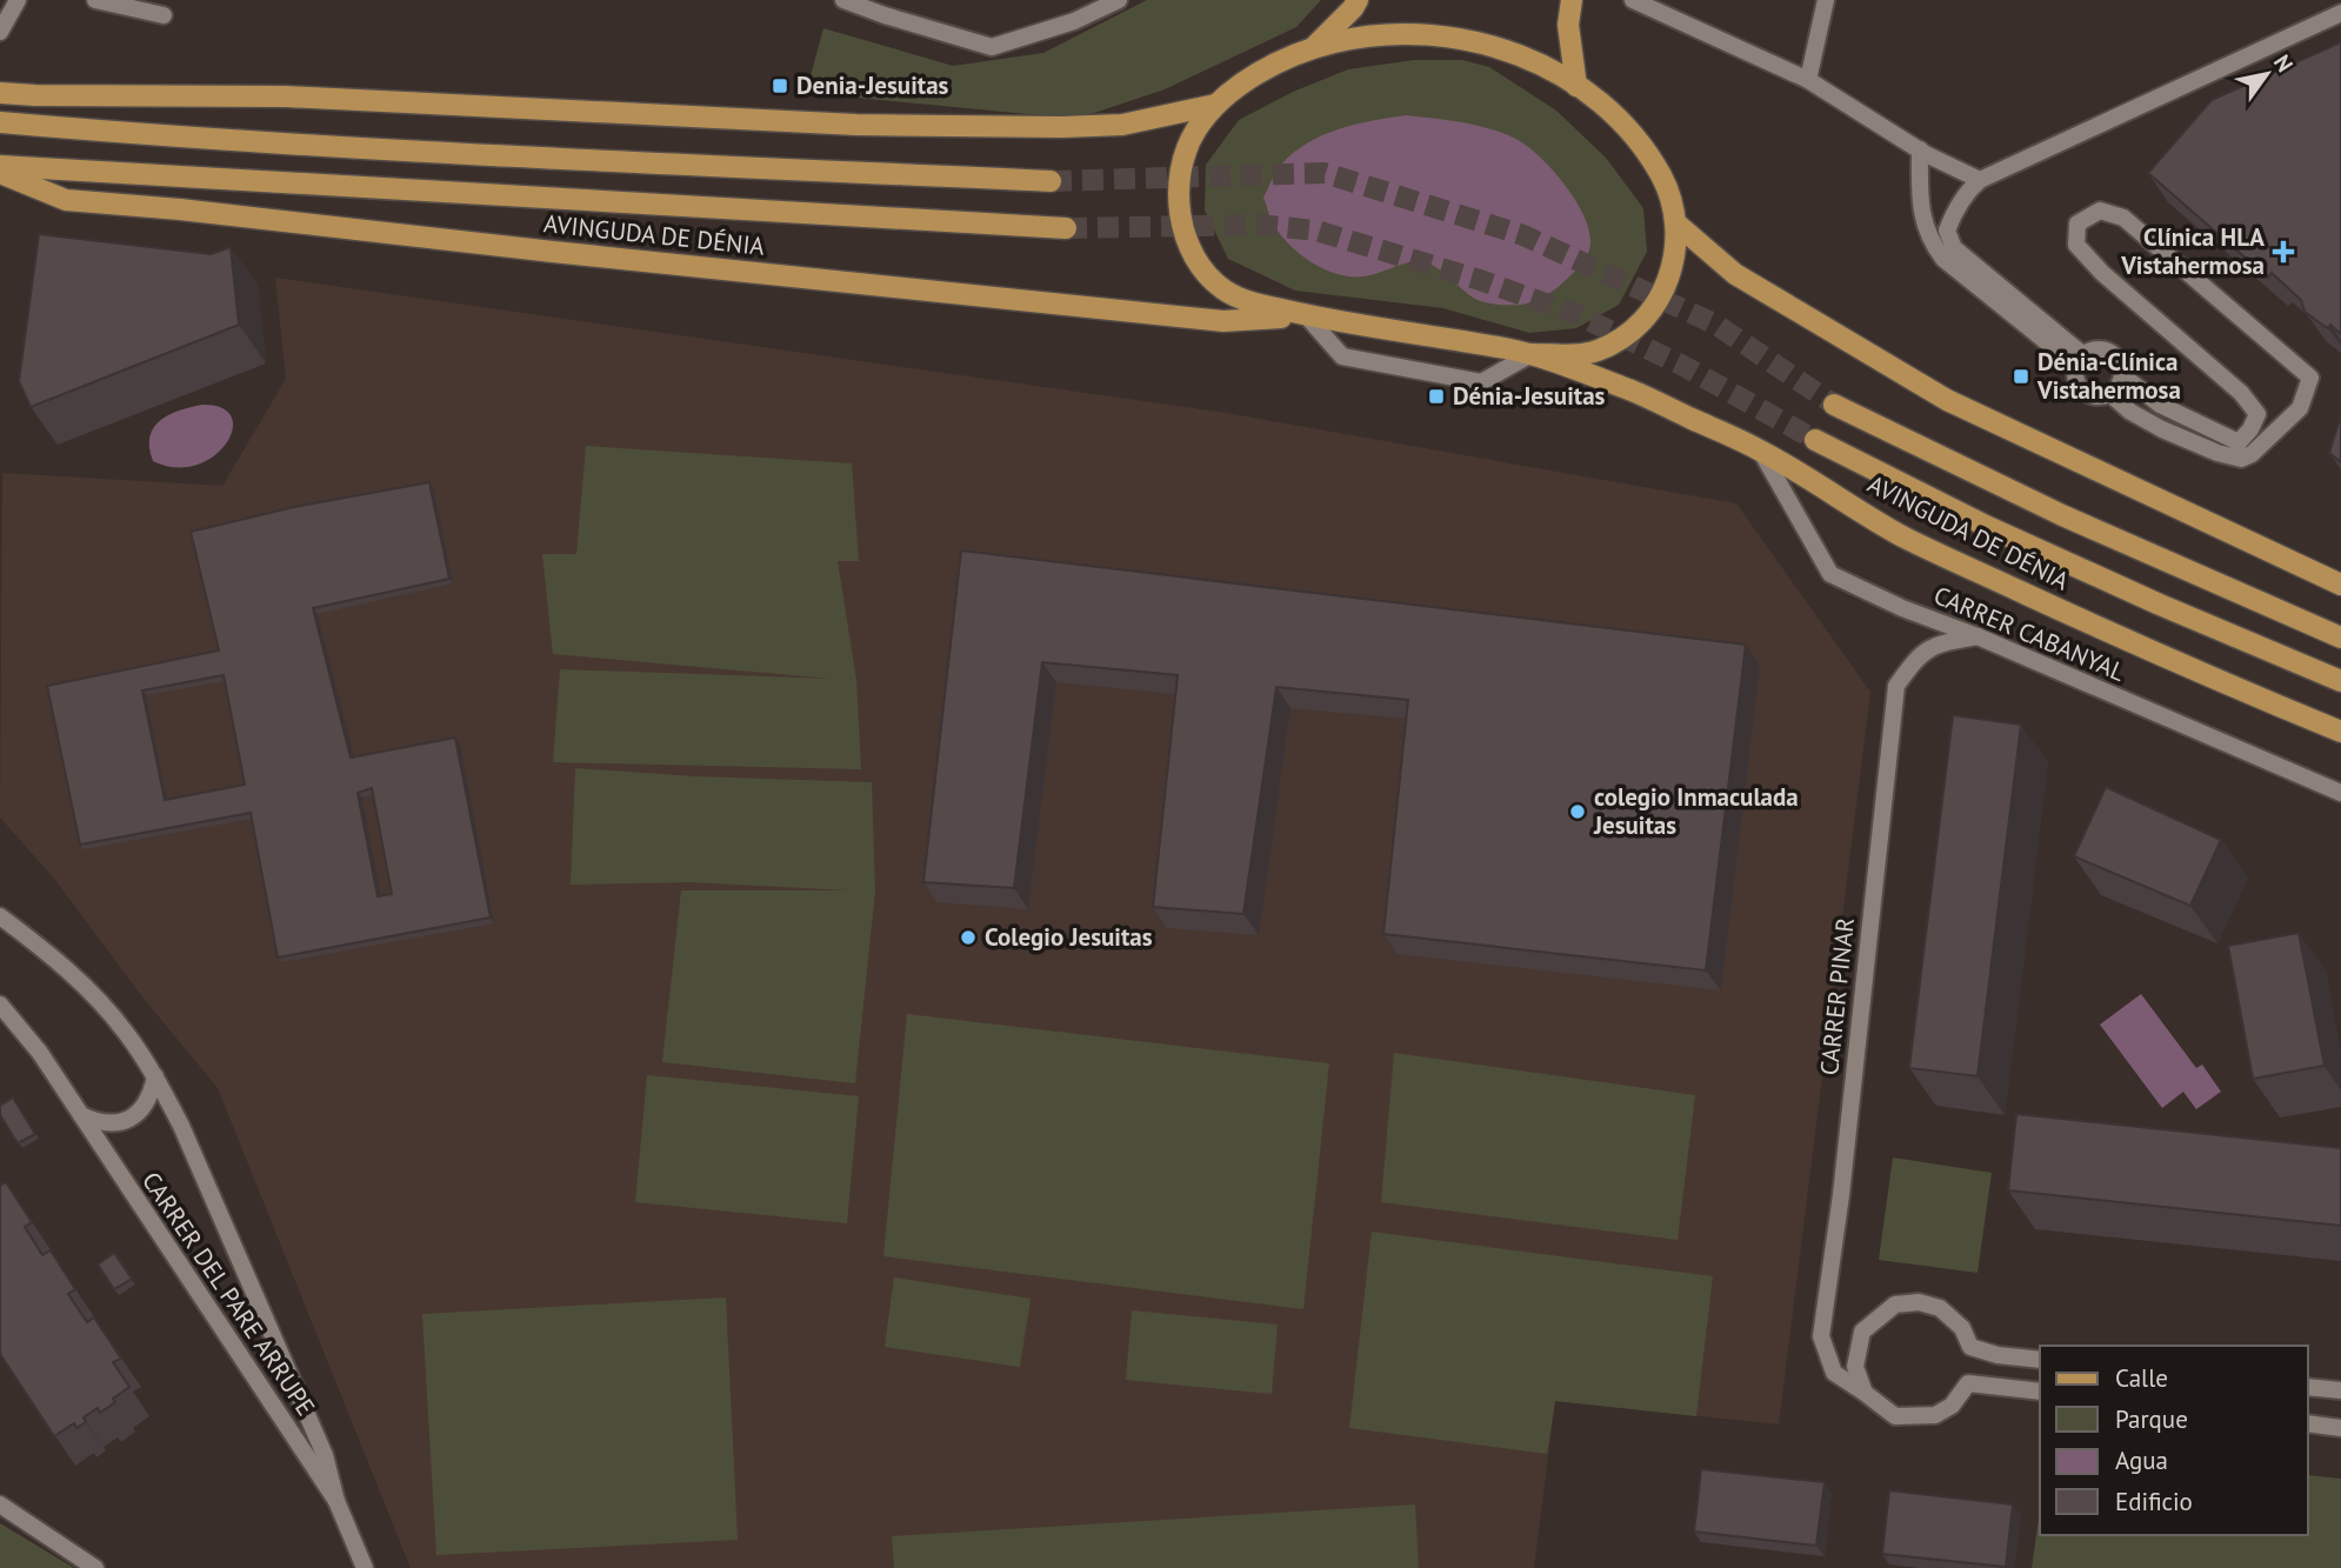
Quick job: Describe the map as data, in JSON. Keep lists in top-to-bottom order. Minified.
{"streets":{"main road":["AVINGUDA DE DÉNIA"],"street":["CARRER CABANYAL","CARRER PINAR","CARRER DEL PARE ARRUPE"]},"crossings":[["AVINGUDA DE DÉNIA","CARRER CABANYAL"],["CARRER CABANYAL","CARRER PINAR"]],"places":{"transit":["Denia-Jesuitas","Dénia-Clínica Vistahermosa","Dénia-Jesuitas"],"health":["Clínica HLA Vistahermosa"],"other":["colegio Inmaculada Jesuitas","Colegio Jesuitas"]},"legend":["Calle","Parque","Agua","Edificio"],"north":"top right"}
